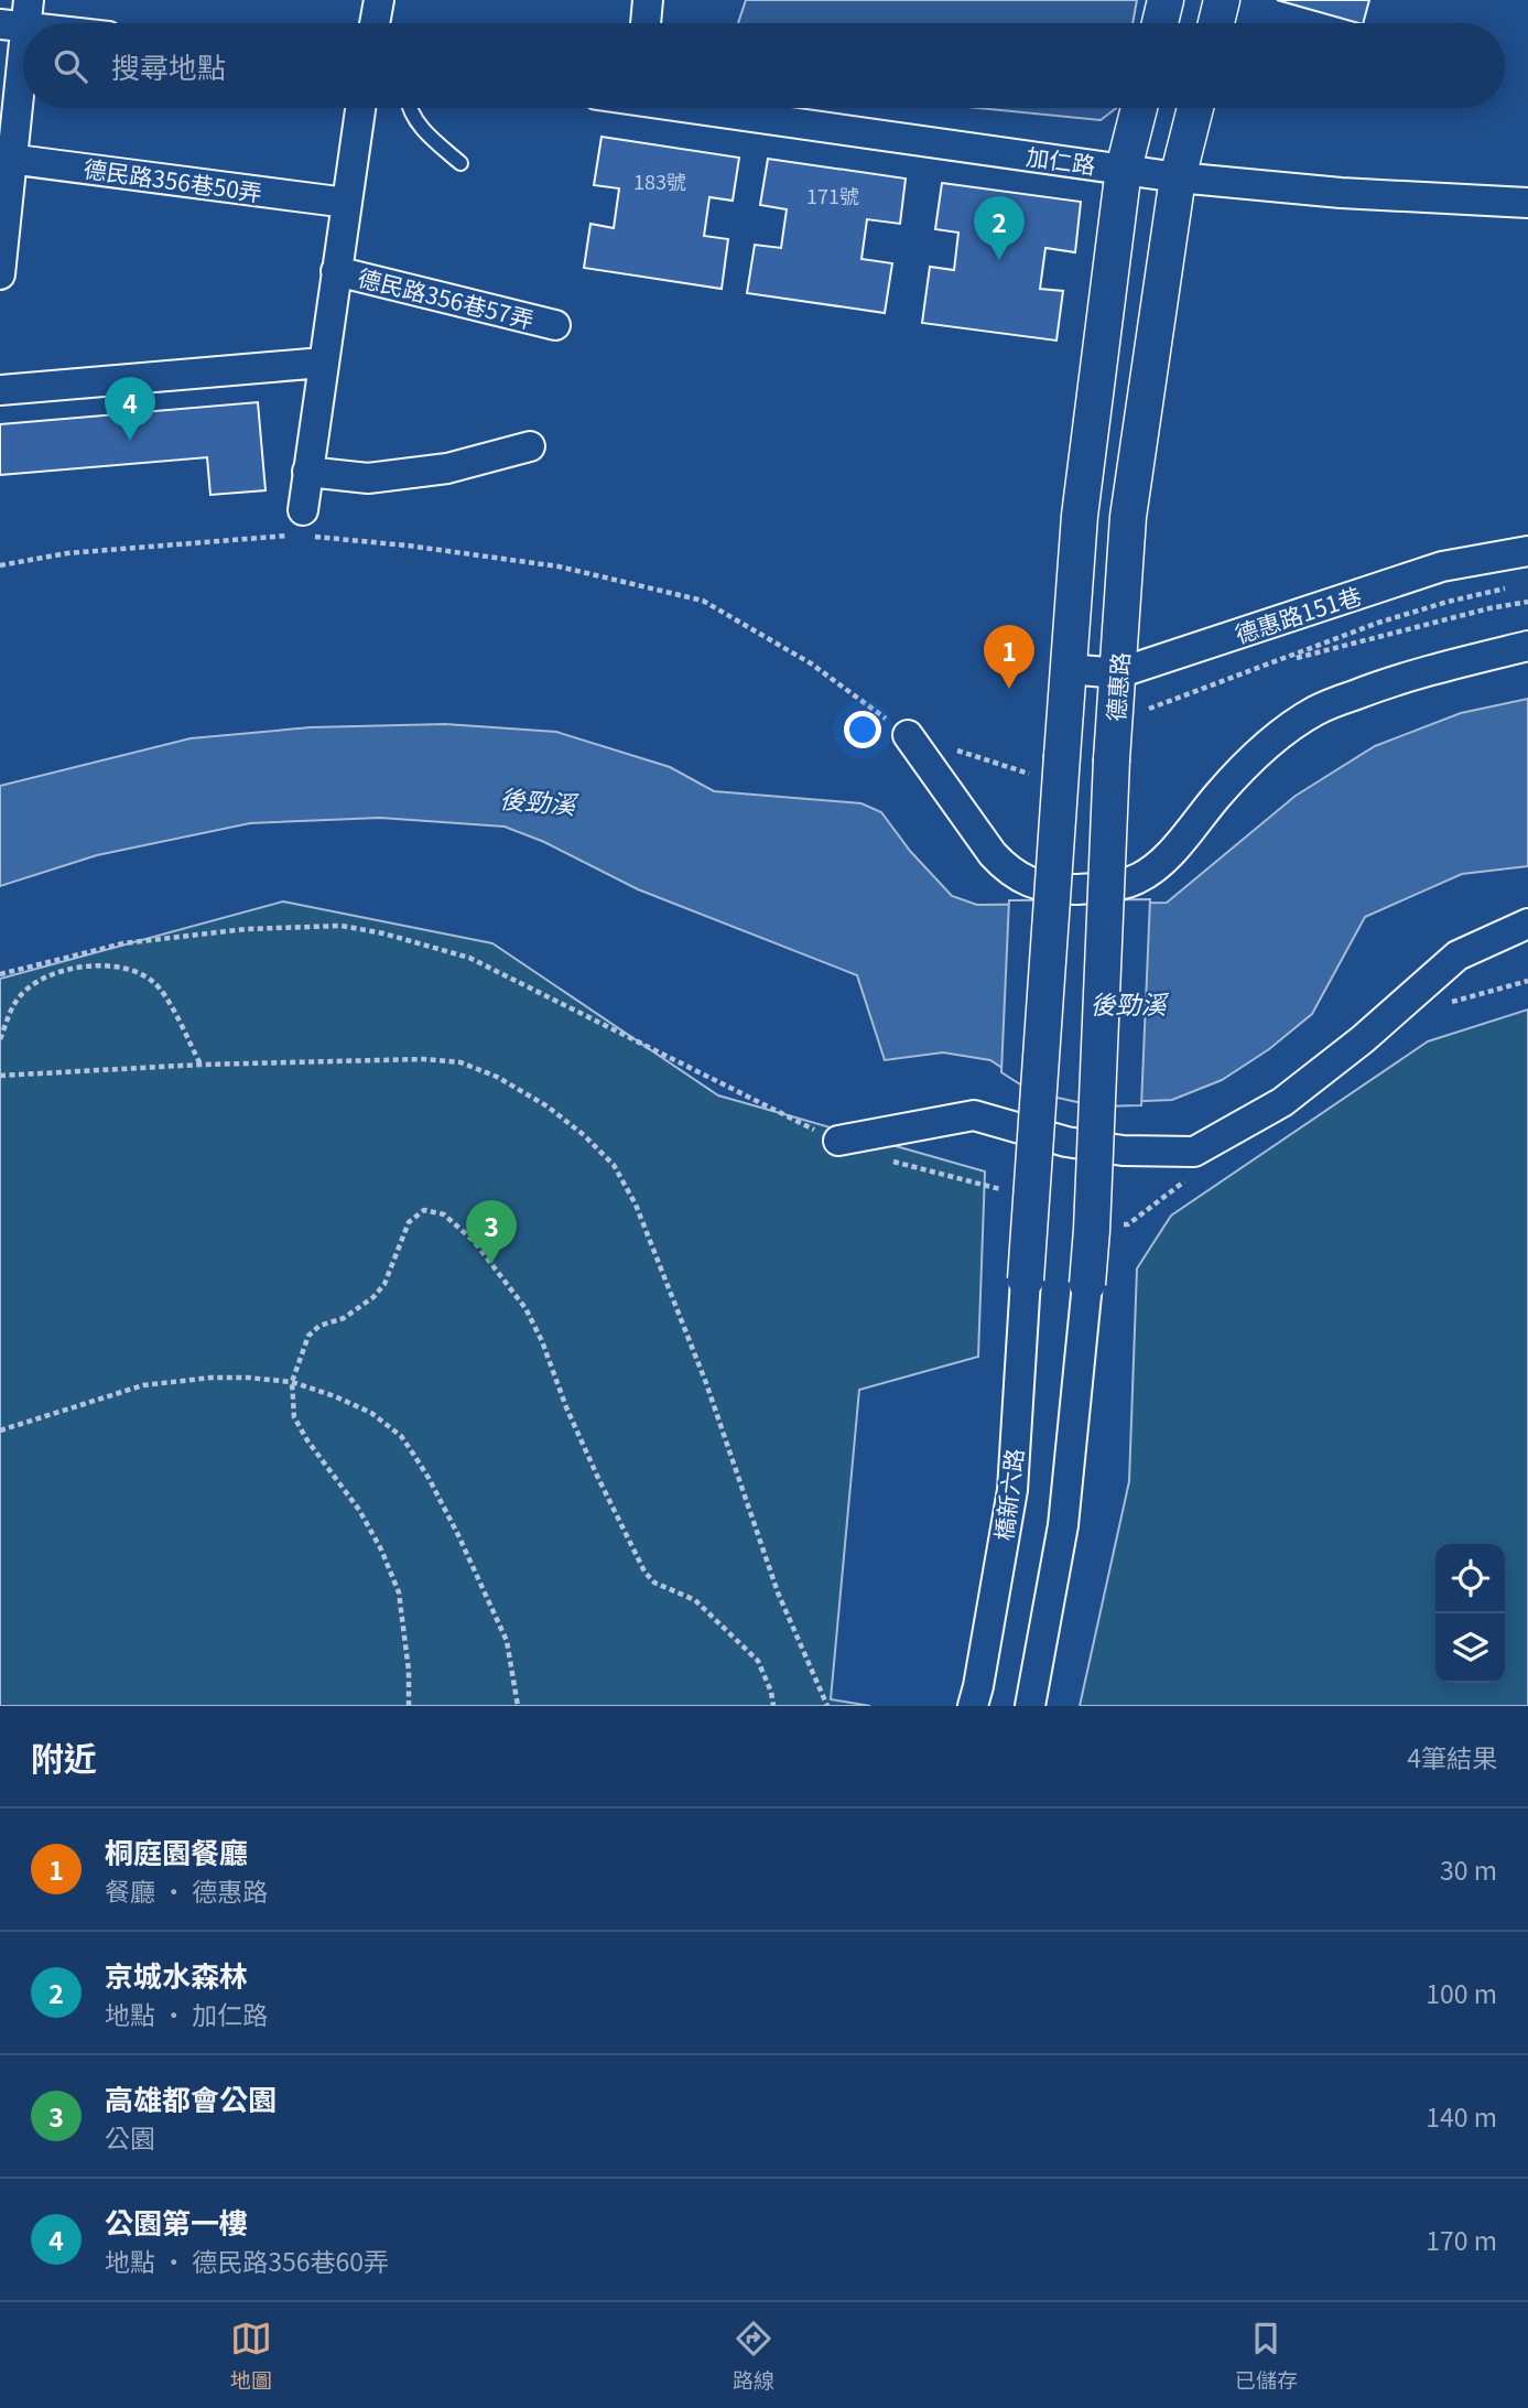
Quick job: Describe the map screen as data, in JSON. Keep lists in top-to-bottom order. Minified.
{"streets":{"street":["加仁路","德民路356巷50弄","德民路356巷57弄","德惠路151巷","德惠路","橋新六路"]},"crossings":[["加仁路","德惠路"],["德惠路151巷","德惠路"]],"water":["後勁溪"],"house_numbers":["183號","171號"],"page":{"search":"搜尋地點","pins":["2","4","1","3"],"heading":["附近","4筆結果"],"list":[{"mark":"1","name":"桐庭園餐廳","note":"餐廳 · 德惠路","value":"30 m"},{"mark":"2","name":"京城水森林","note":"地點 · 加仁路","value":"100 m"},{"mark":"3","name":"高雄都會公園","note":"公園","value":"140 m"},{"mark":"4","name":"公園第一樓","note":"地點 · 德民路356巷60弄","value":"170 m"}],"nav":["地圖","路線","已儲存"]}}
